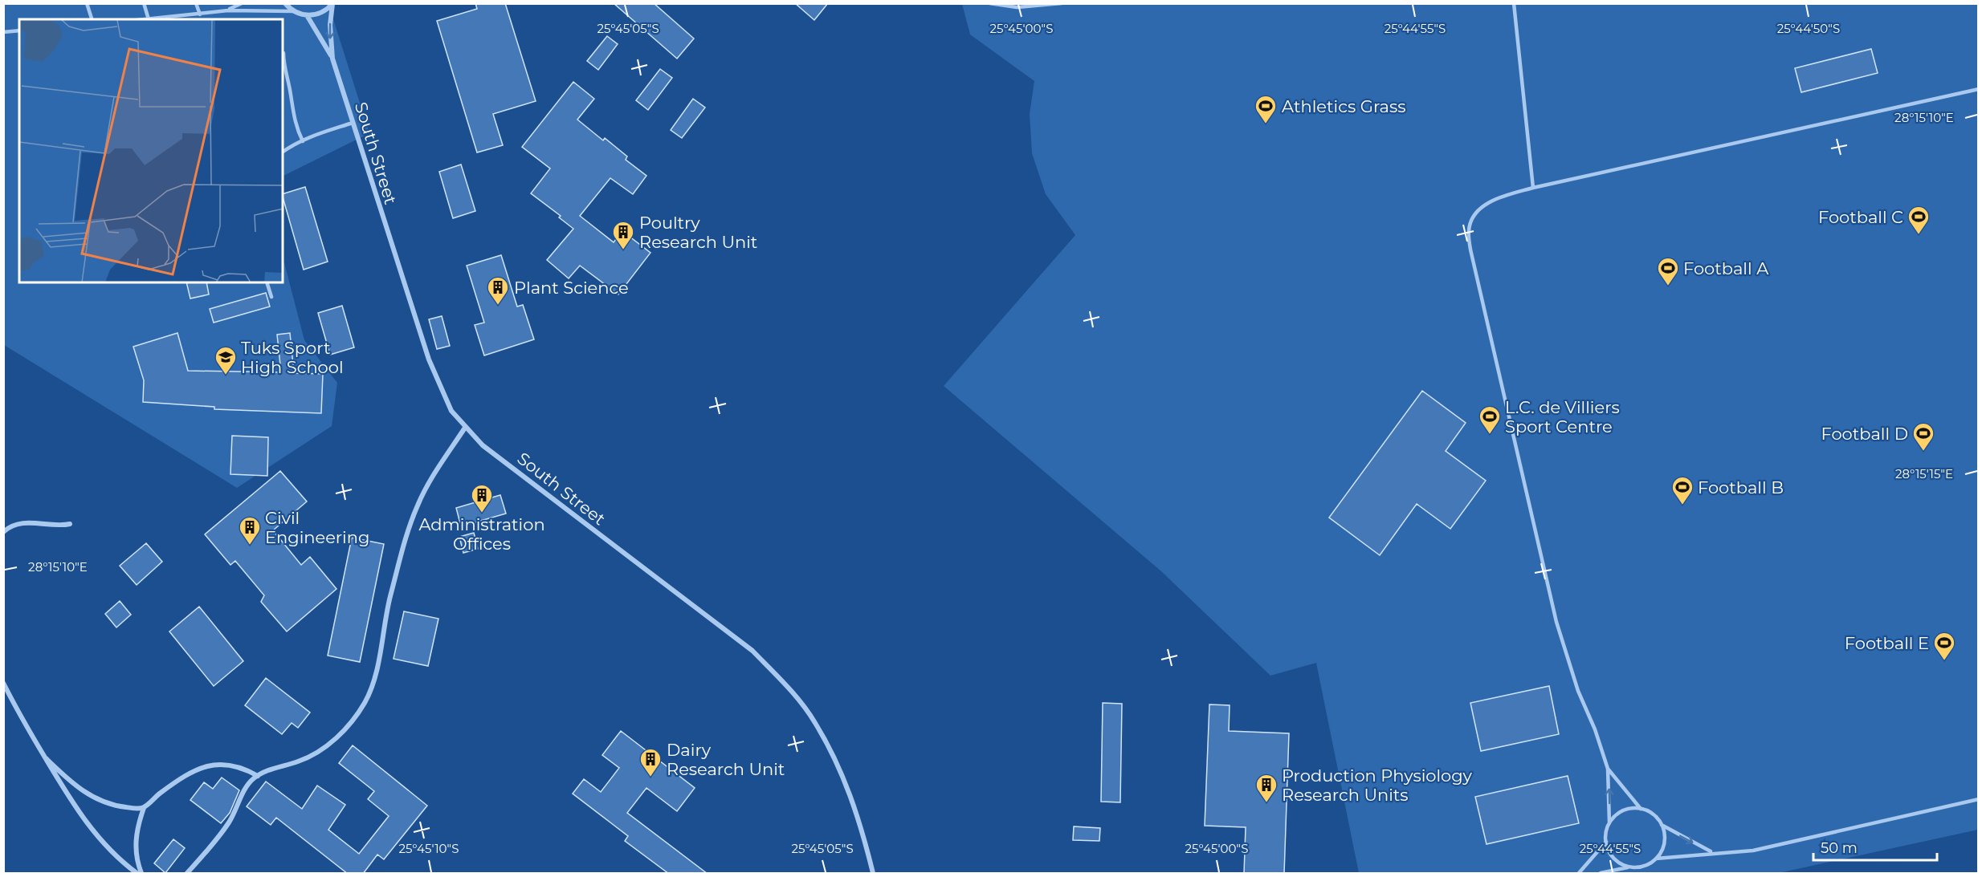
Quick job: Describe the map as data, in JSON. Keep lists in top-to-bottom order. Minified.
{"streets":{"street":["South Street"]},"places":{"sports":["Athletics Grass","Football C","Football A","L.C. de Villiers Sport Centre","Football D","Football B","Football E"],"building":["Poultry Research Unit","Plant Science","Administration Offices","Civil Engineering","Dairy Research Unit","Production Physiology Research Units"],"school or university":["Tuks Sport High School"]},"scale_bar":"50 m","coordinates":["25°45'05\"S","25°45'00\"S","25°44'55\"S","25°44'50\"S","28°15'10\"E","28°15'15\"E","25°45'10\"S"]}
